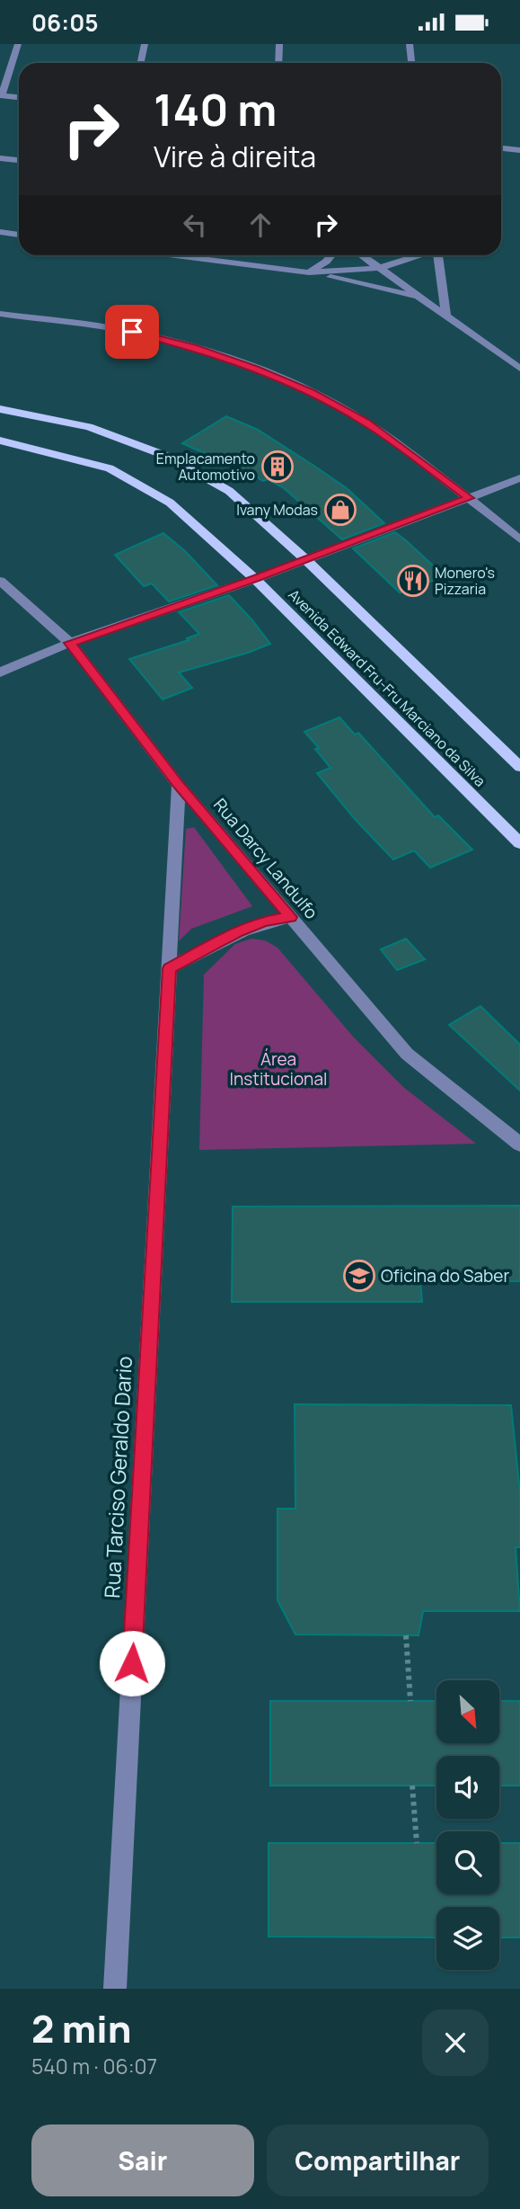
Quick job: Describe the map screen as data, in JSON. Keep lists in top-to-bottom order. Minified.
{"streets":{"main road":["Avenida Edward Fru-Fru Marciano da Silva"],"street":["Rua Darcy Landulfo","Rua Tarciso Geraldo Dario"]},"crossings":[["Rua Darcy Landulfo","Rua Tarciso Geraldo Dario"]],"parks":["Área Institucional"],"places":{"building":["Emplacamento Automotivo"],"shop":["Ivany Modas"],"restaurant":["Monero's Pizzaria"],"school or university":["Oficina do Saber"]},"north":"bottom right","page":{"status":"06:05","turn":["140 m","Vire à direita"],"heading":["2 min","540 m · 06:07"],"buttons":["Sair","Compartilhar"]}}
